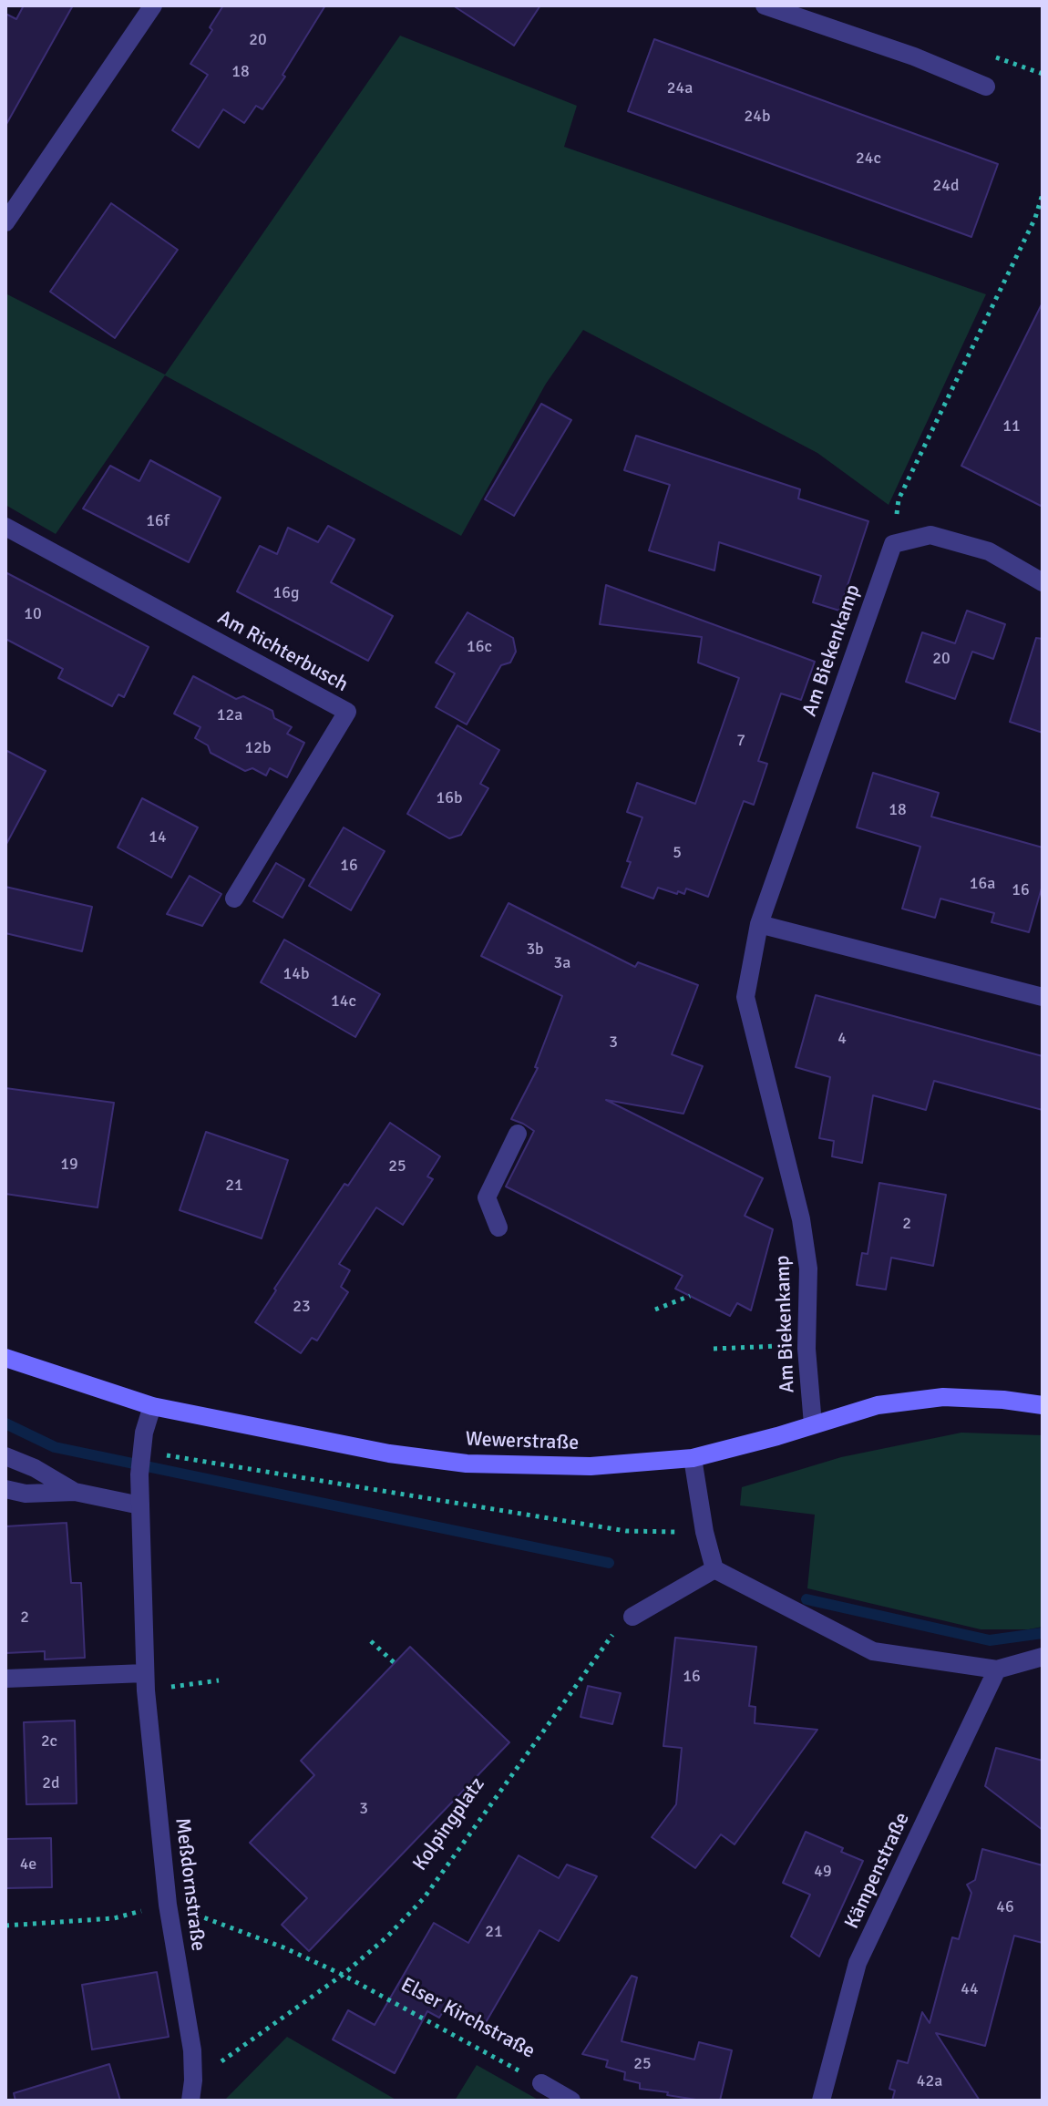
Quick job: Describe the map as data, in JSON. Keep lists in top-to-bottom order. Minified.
{"streets":{"main road":["Wewerstraße"],"street":["Am Biekenkamp","Am Richterbusch","Kämpenstraße","Meßdornstraße","Elser Kirchstraße"],"path":["Kolpingplatz"]},"crossings":[["Am Biekenkamp","Wewerstraße"],["Wewerstraße","Meßdornstraße"],["Kolpingplatz","Meßdornstraße"],["Kolpingplatz","Elser Kirchstraße"],["Meßdornstraße","Elser Kirchstraße"]],"house_numbers":["20","18","24a","24b","24c","24d","11","16f","16g","10","16c","20","12a","7","12b","16b","18","14","5","16","16a","16","3b","3a","14b","14c","4","3","19","25","21","2","23","2","16","2c","2d","3","4e","49","46","21","44","25","42a"]}
